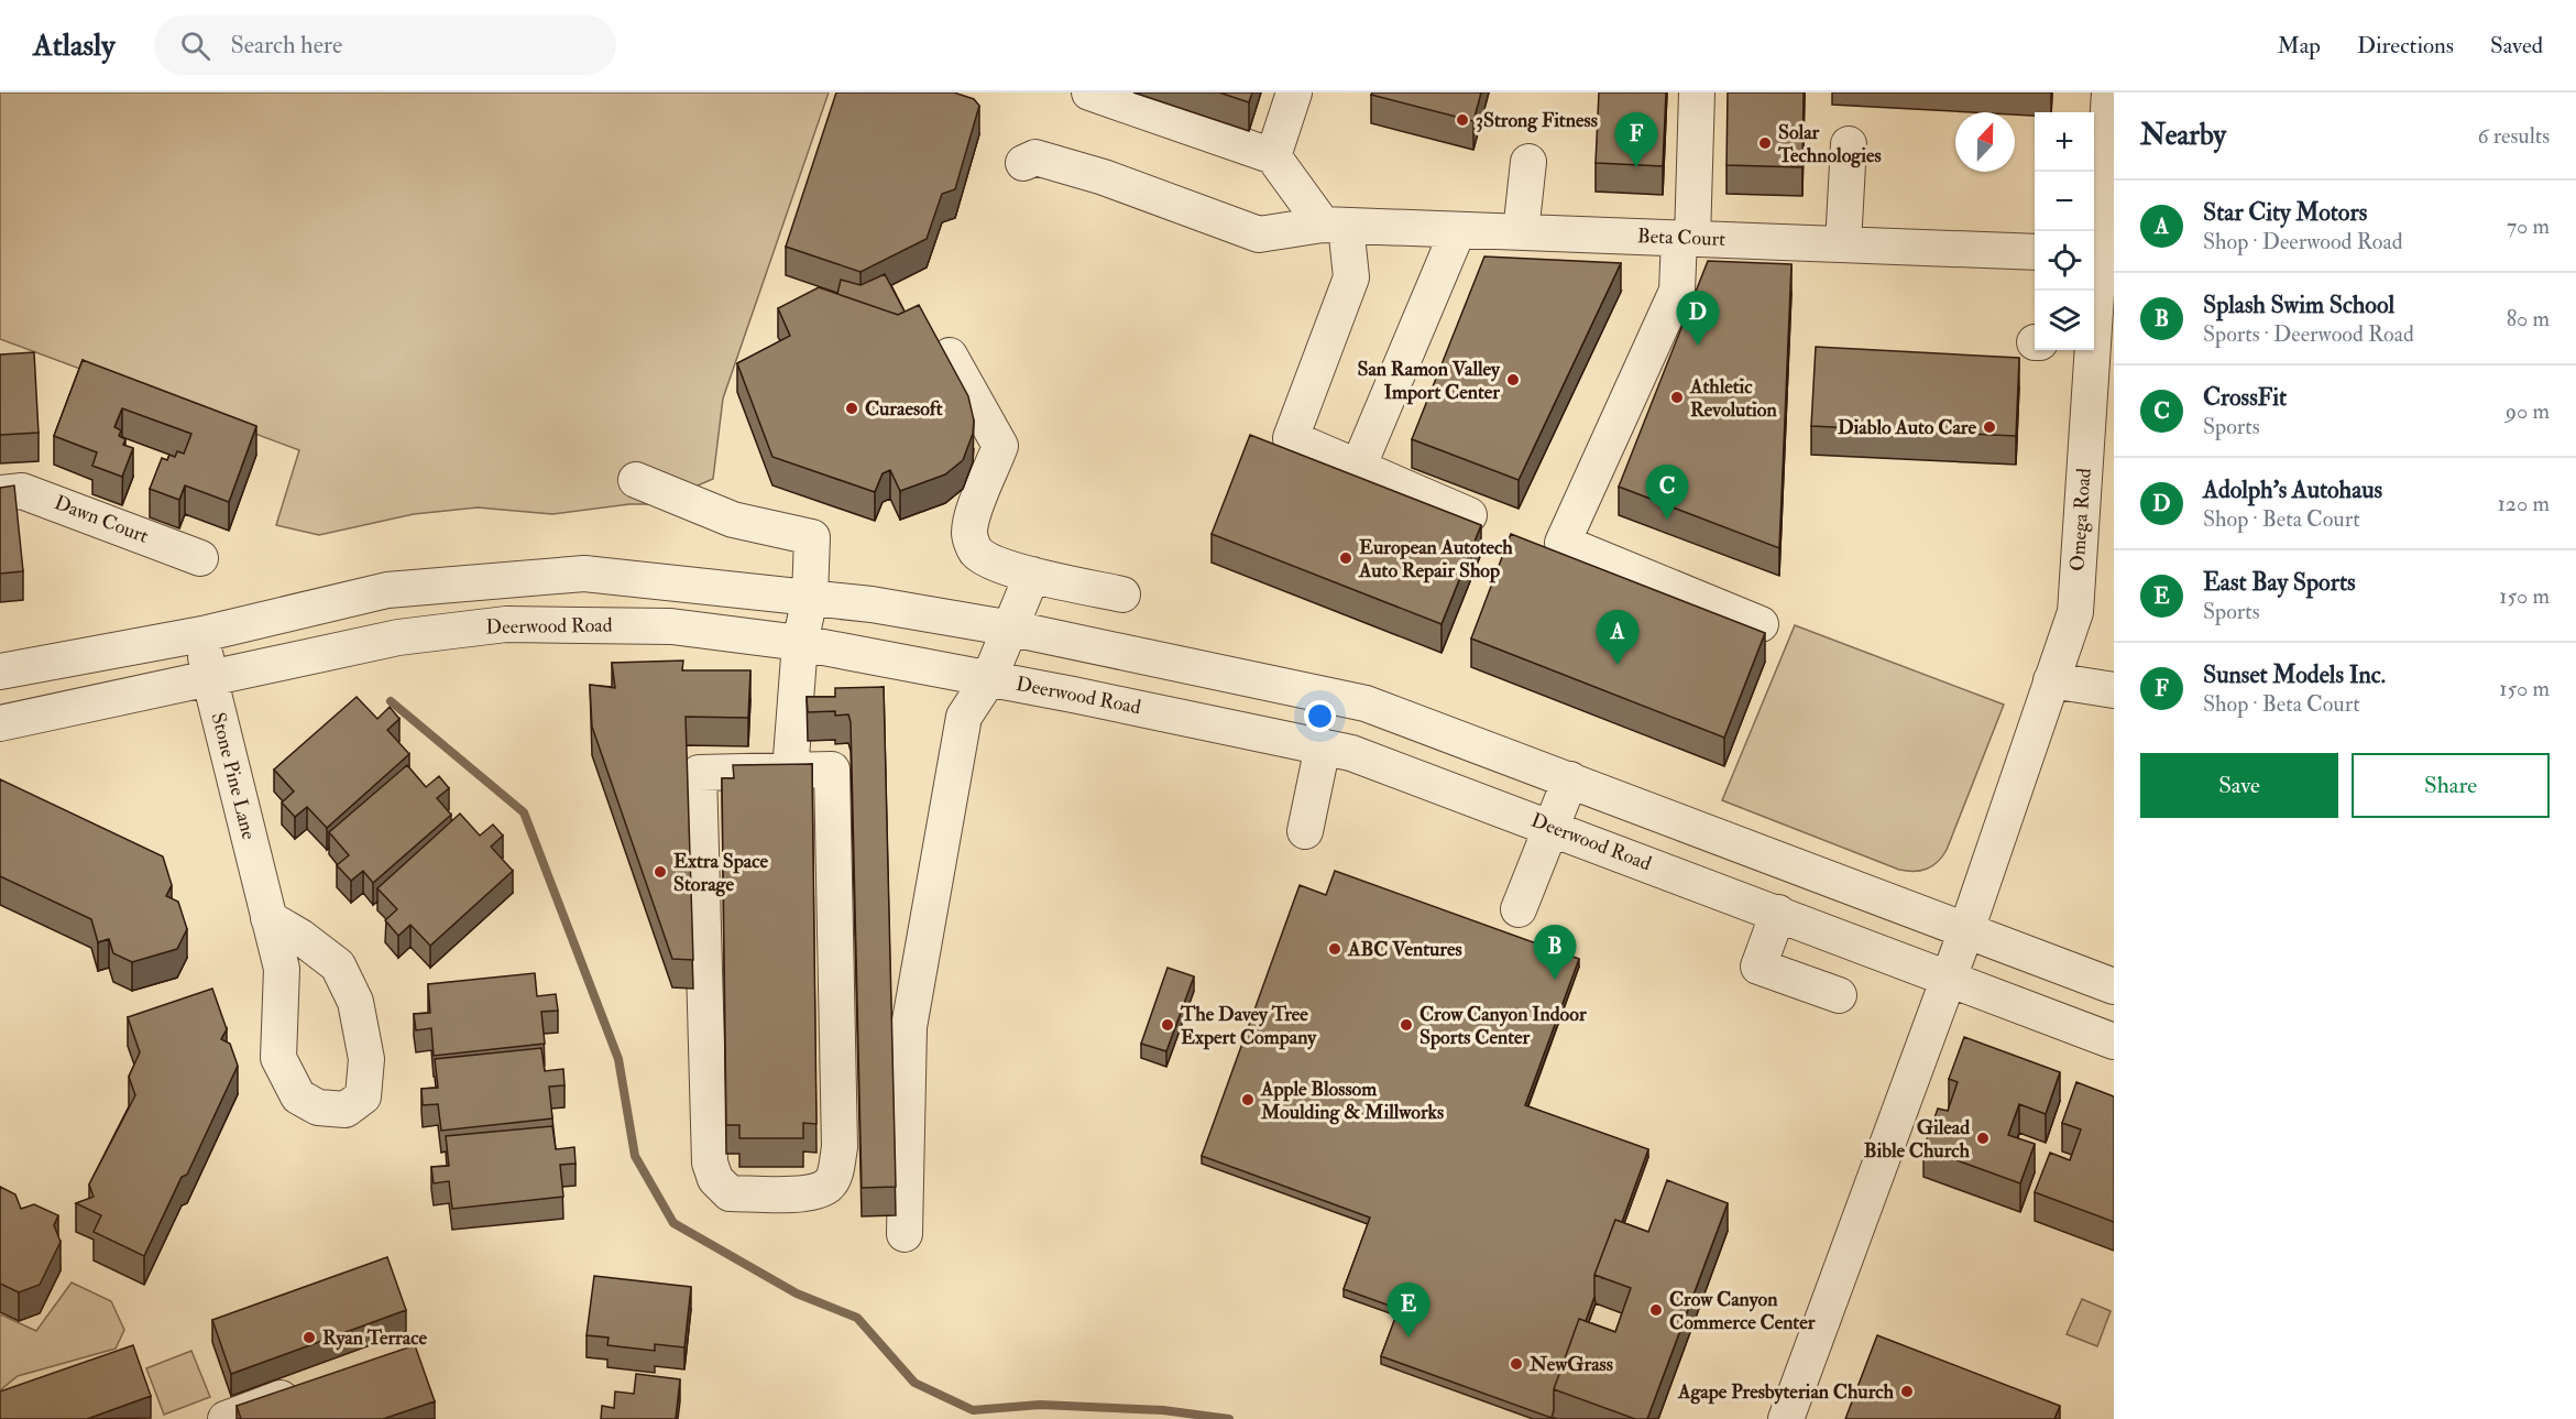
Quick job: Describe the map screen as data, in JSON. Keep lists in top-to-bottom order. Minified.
{"streets":{"street":["Beta Court","Dawn Court","Omega Road","Deerwood Road","Stone Pine Lane"]},"crossings":[["Omega Road","Deerwood Road"],["Deerwood Road","Stone Pine Lane"]],"places":["3Strong Fitness","Solar Technologies","San Ramon Valley Import Center","Athletic Revolution","Curaesoft","Diablo Auto Care","European Autotech Auto Repair Shop","Extra Space Storage","ABC Ventures","The Davey Tree Expert Company","Crow Canyon Indoor Sports Center","Apple Blossom Moulding & Millworks","Gilead Bible Church","Crow Canyon Commerce Center","Ryan Terrace","NewGrass","Agape Presbyterian Church"],"north":"top","page":{"header":"Atlasly","search":"Search here","nav":["Map","Directions","Saved"],"heading":["Nearby","6 results"],"map_buttons":["+","−"],"pins":["F","D","C","A","B","E"],"list":[{"mark":"A","name":"Star City Motors","note":"Shop · Deerwood Road","value":"70 m"},{"mark":"B","name":"Splash Swim School","note":"Sports · Deerwood Road","value":"80 m"},{"mark":"C","name":"CrossFit","note":"Sports","value":"90 m"},{"mark":"D","name":"Adolph's Autohaus","note":"Shop · Beta Court","value":"120 m"},{"mark":"E","name":"East Bay Sports","note":"Sports","value":"150 m"},{"mark":"F","name":"Sunset Models Inc.","note":"Shop · Beta Court","value":"150 m"}],"buttons":["Save","Share"]}}
